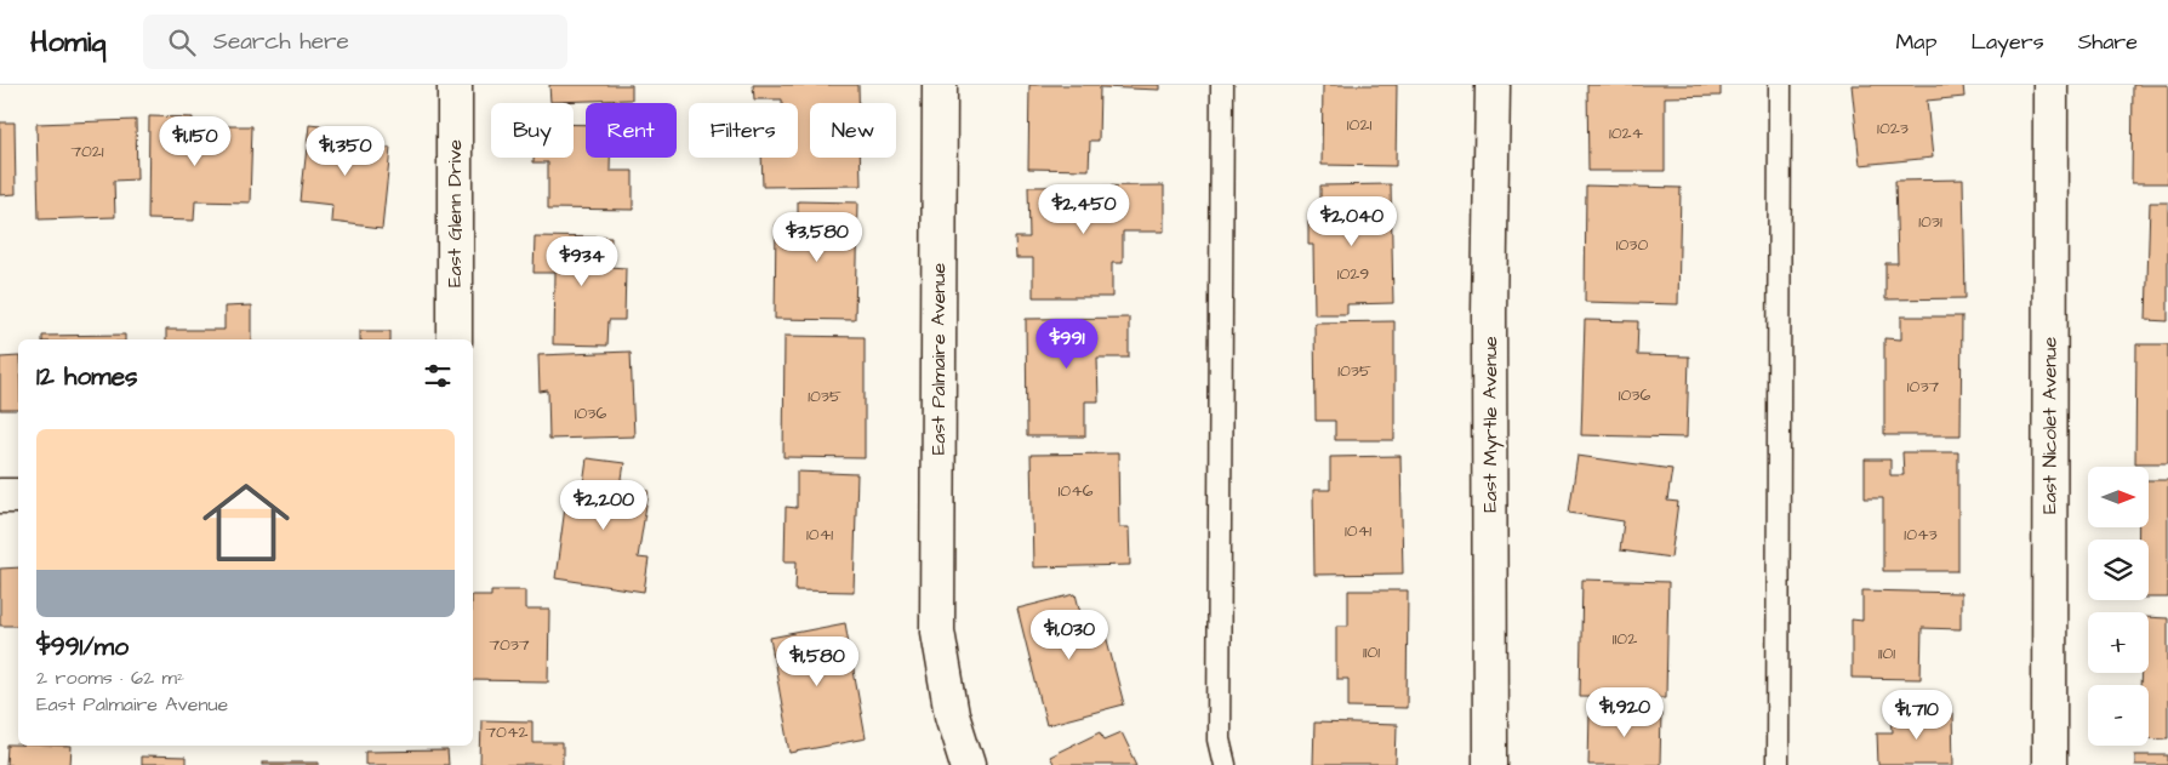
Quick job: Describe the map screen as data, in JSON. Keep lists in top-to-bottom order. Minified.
{"streets":{"street":["East Glenn Drive","East Palmaire Avenue","East Myrtle Avenue","East Nicolet Avenue"]},"house_numbers":["1021","1023","1024","7021","1031","1030","1029","1035","1037","1036","1035","1036","1046","1041","1041","1043","1102","7037","1101","1101","7042"],"north":"right","page":{"header":"Homiq","search":"Search here","nav":["Map","Layers","Share"],"chip":["Buy","Rent","Filters","New"],"price":["$1,150","$1,350","$2,450","$2,040","$3,580","$934","$991","$2,200","$1,030","$1,580","$1,920","$1,710"],"heading":"12 homes","list":[{"name":"$991/mo","note":"2 rooms · 62 m² · East Palmaire Avenue"}],"map_buttons":["+","−"]}}
